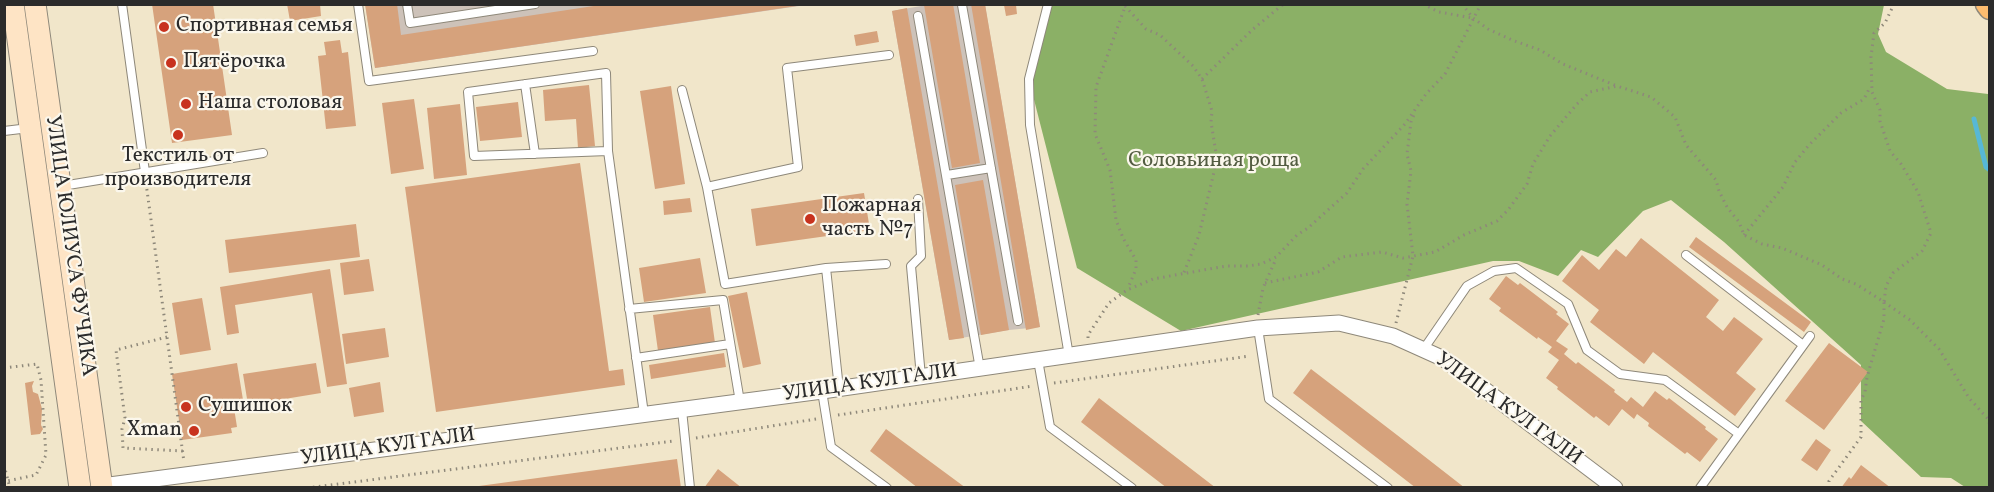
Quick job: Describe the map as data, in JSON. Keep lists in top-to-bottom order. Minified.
{"streets":{"main road":["УЛИЦА ЮЛИУСА ФУЧИКА","УЛИЦА КУЛ ГАЛИ"]},"crossings":[["УЛИЦА ЮЛИУСА ФУЧИКА","УЛИЦА КУЛ ГАЛИ"]],"parks":["Соловьиная роща"],"places":["Спортивная семья","Пятёрочка","Наша столовая","Текстиль от производителя","Пожарная часть №7","Сушишок","Xman"]}
